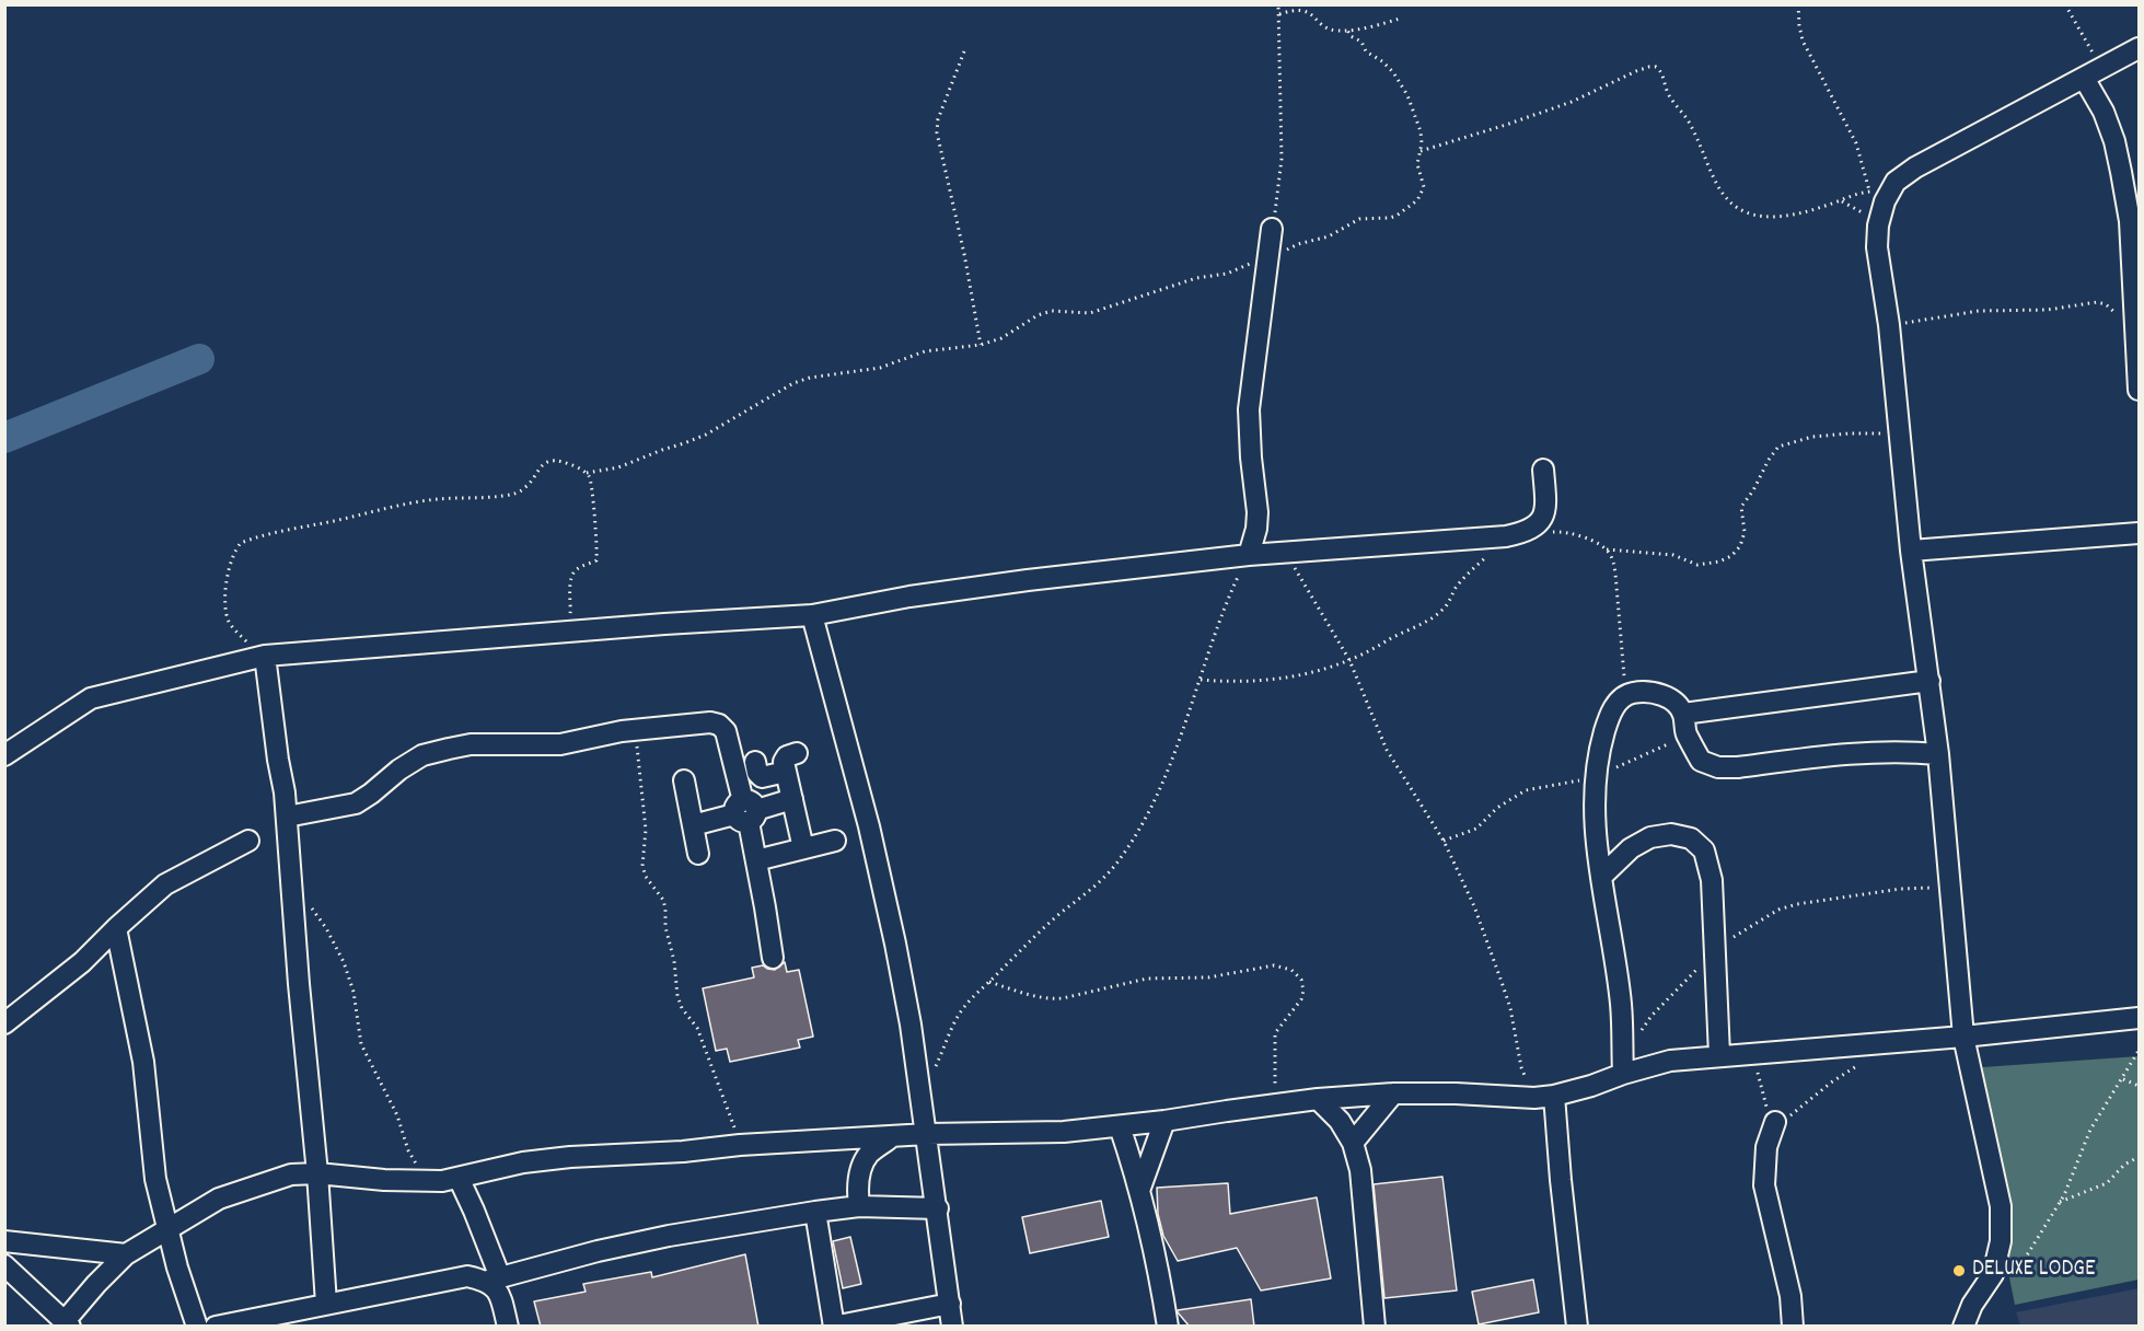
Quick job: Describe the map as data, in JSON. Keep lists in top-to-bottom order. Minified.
{"places":["DELUXE LODGE"]}
